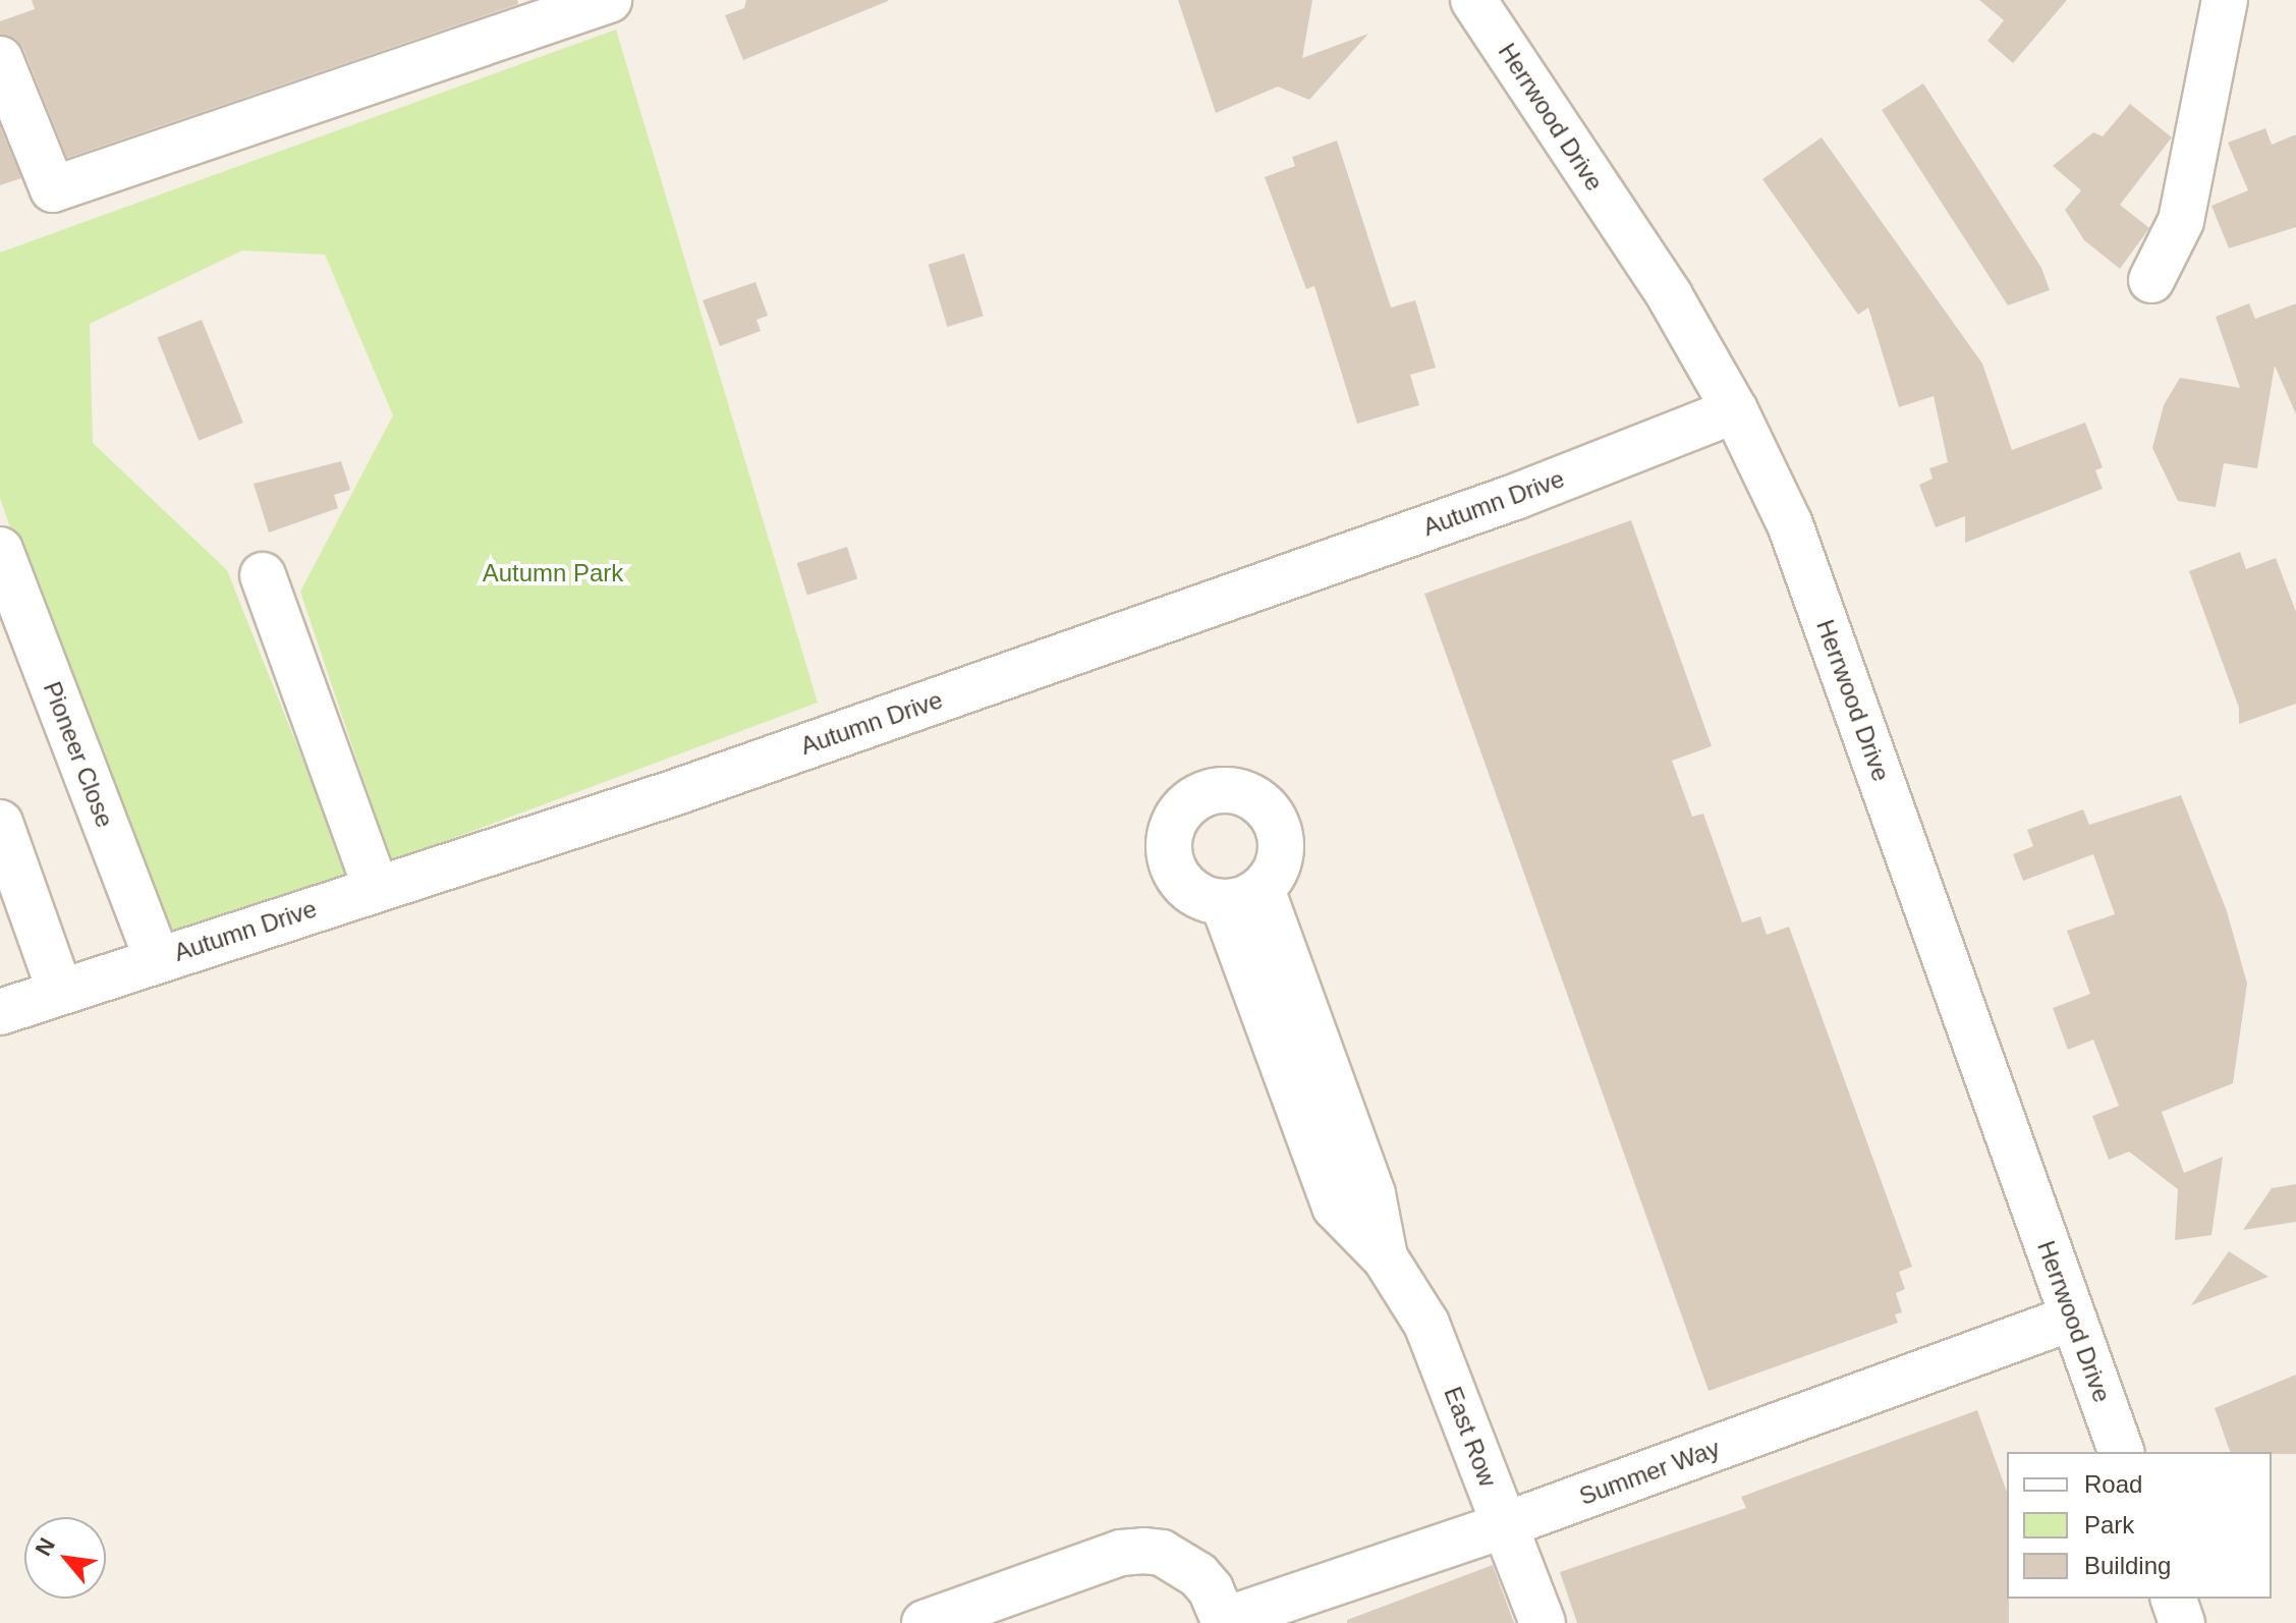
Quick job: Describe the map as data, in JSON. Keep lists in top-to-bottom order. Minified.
{"streets":{"street":["Herrwood Drive","Autumn Drive","Pioneer Close","East Row","Summer Way"]},"crossings":[["Herrwood Drive","Autumn Drive"],["Herrwood Drive","Summer Way"],["Autumn Drive","Pioneer Close"],["East Row","Summer Way"]],"parks":["Autumn Park"],"legend":["Road","Park","Building"],"north":"top left"}
